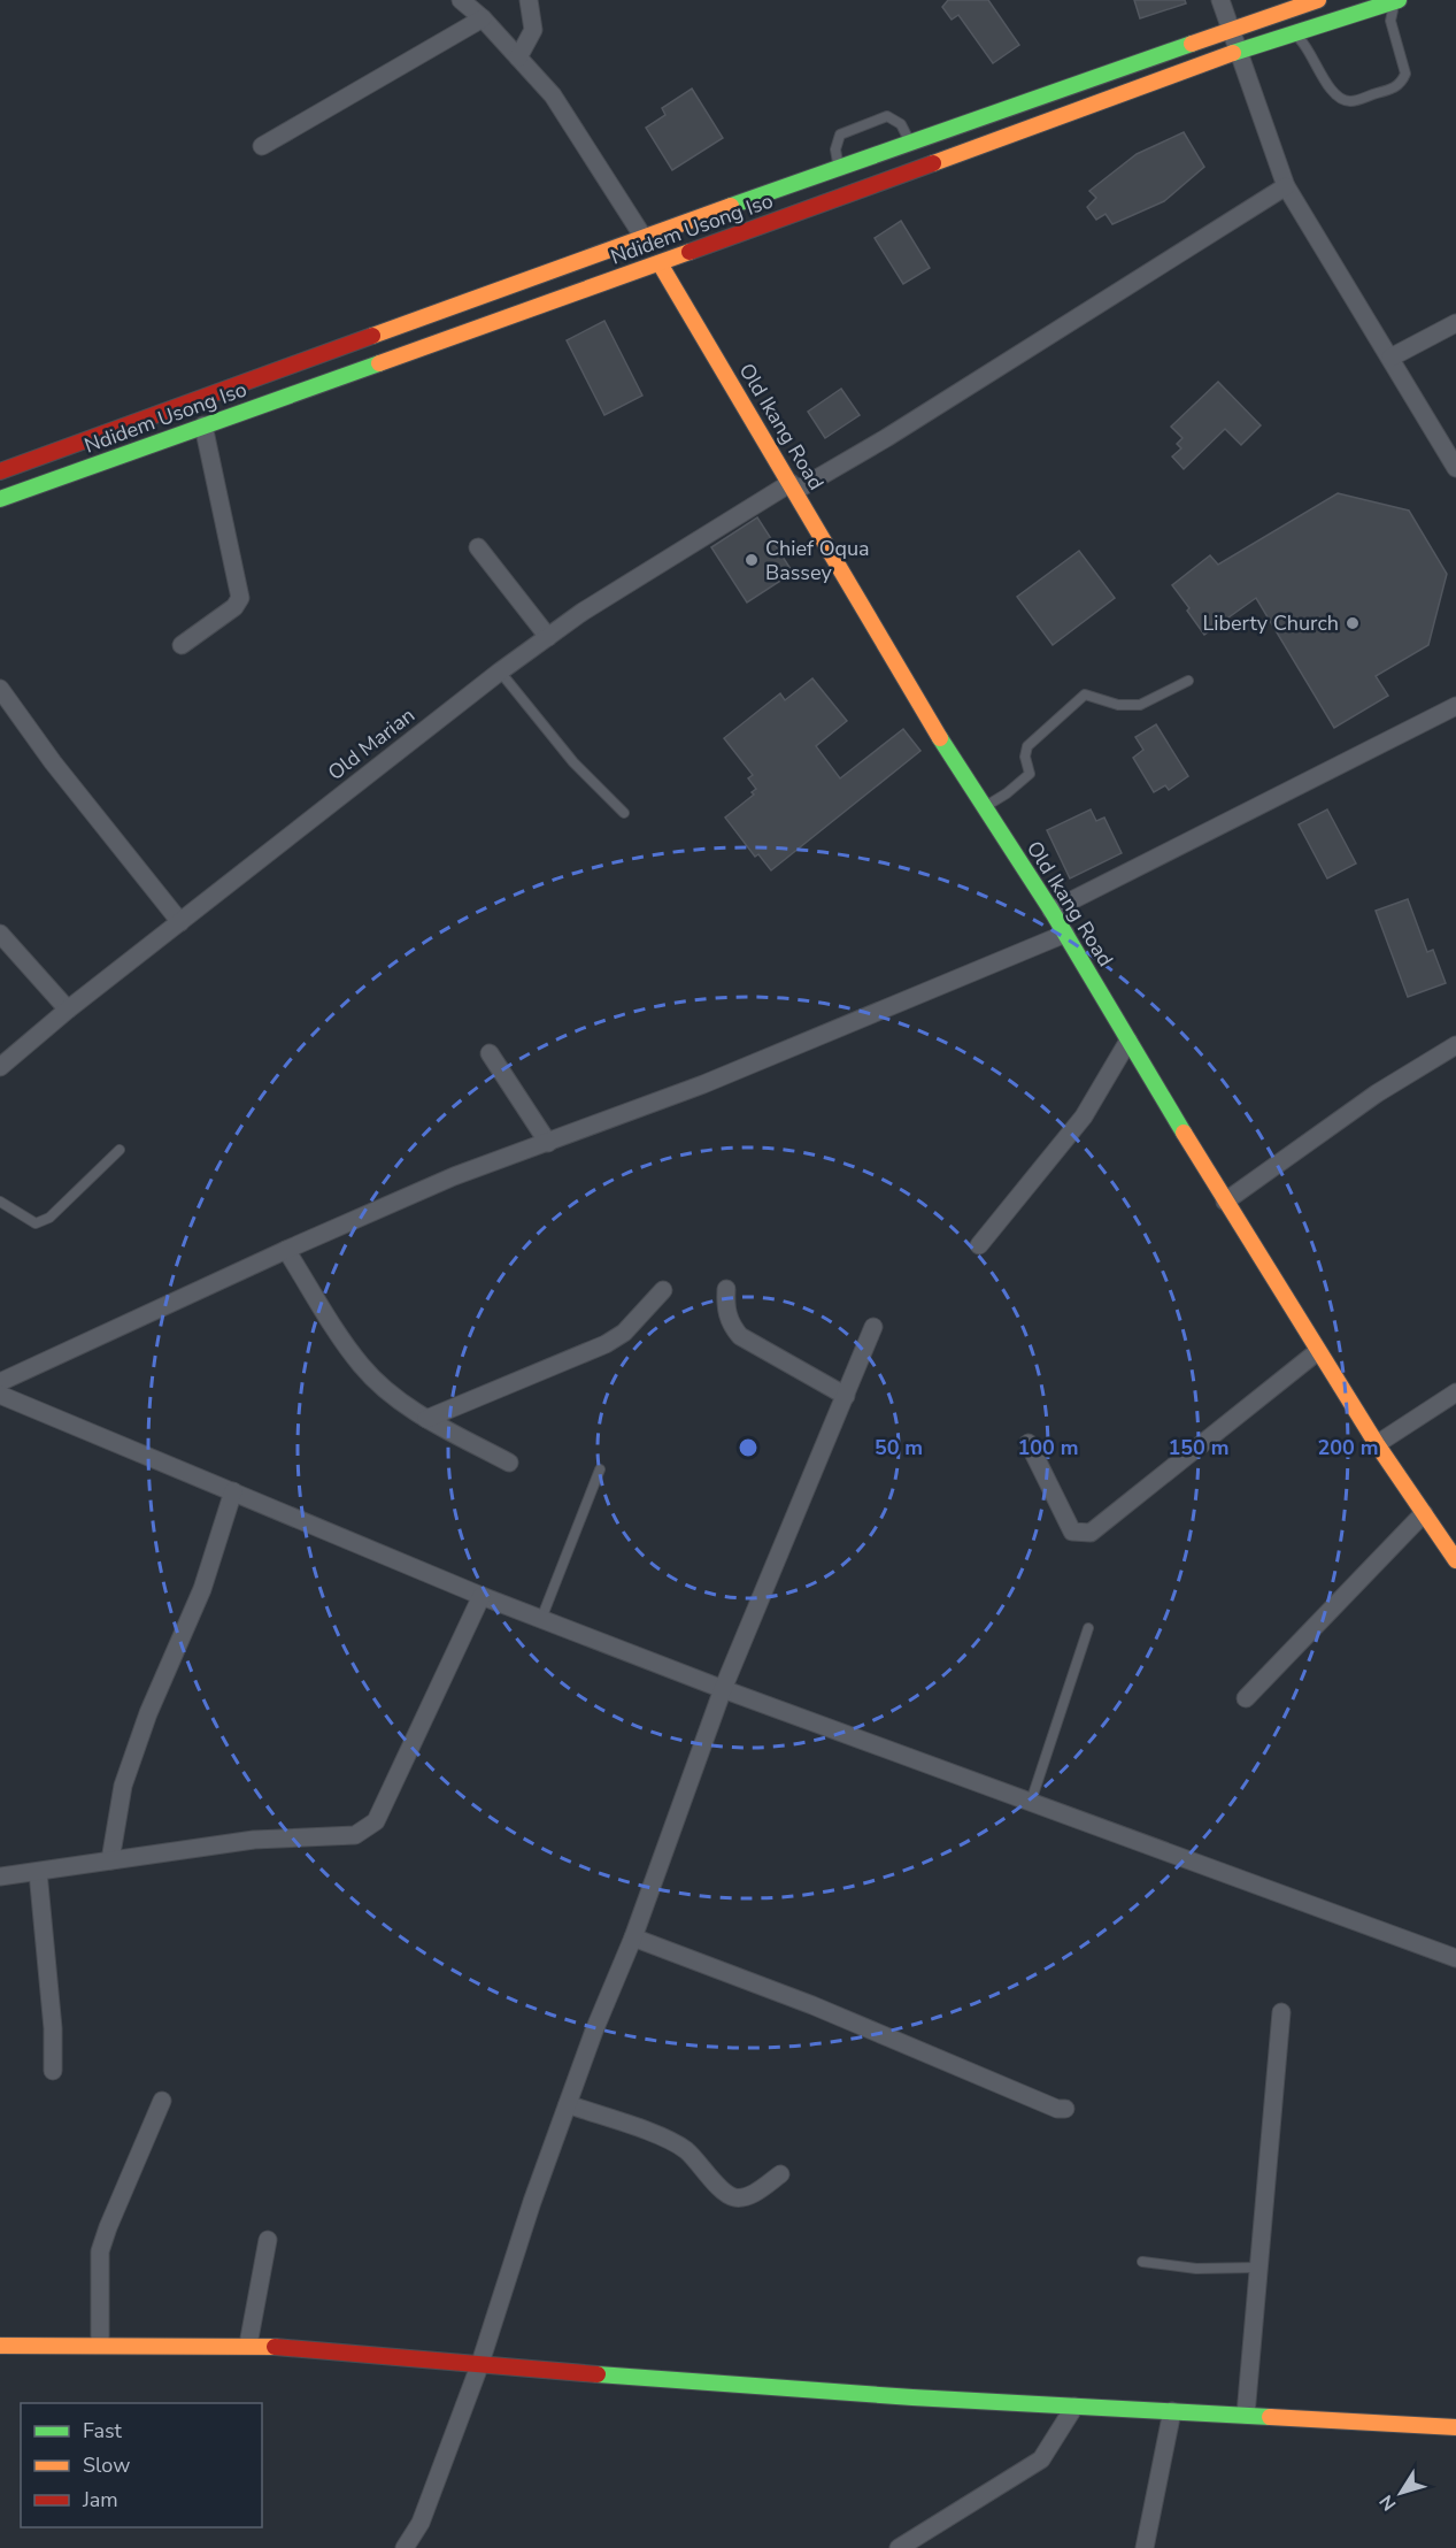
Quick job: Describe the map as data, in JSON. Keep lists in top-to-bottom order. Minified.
{"streets":{"main road":["Ndidem Usong Iso","Old Ikang Road"],"street":["Old Marian"]},"crossings":[["Ndidem Usong Iso","Old Ikang Road"],["Old Ikang Road","Old Marian"]],"places":["Chief Oqua Bassey","Liberty Church"],"legend":["Fast","Slow","Jam"],"north":"bottom left","rings":["50 m","100 m","150 m","200 m"]}
